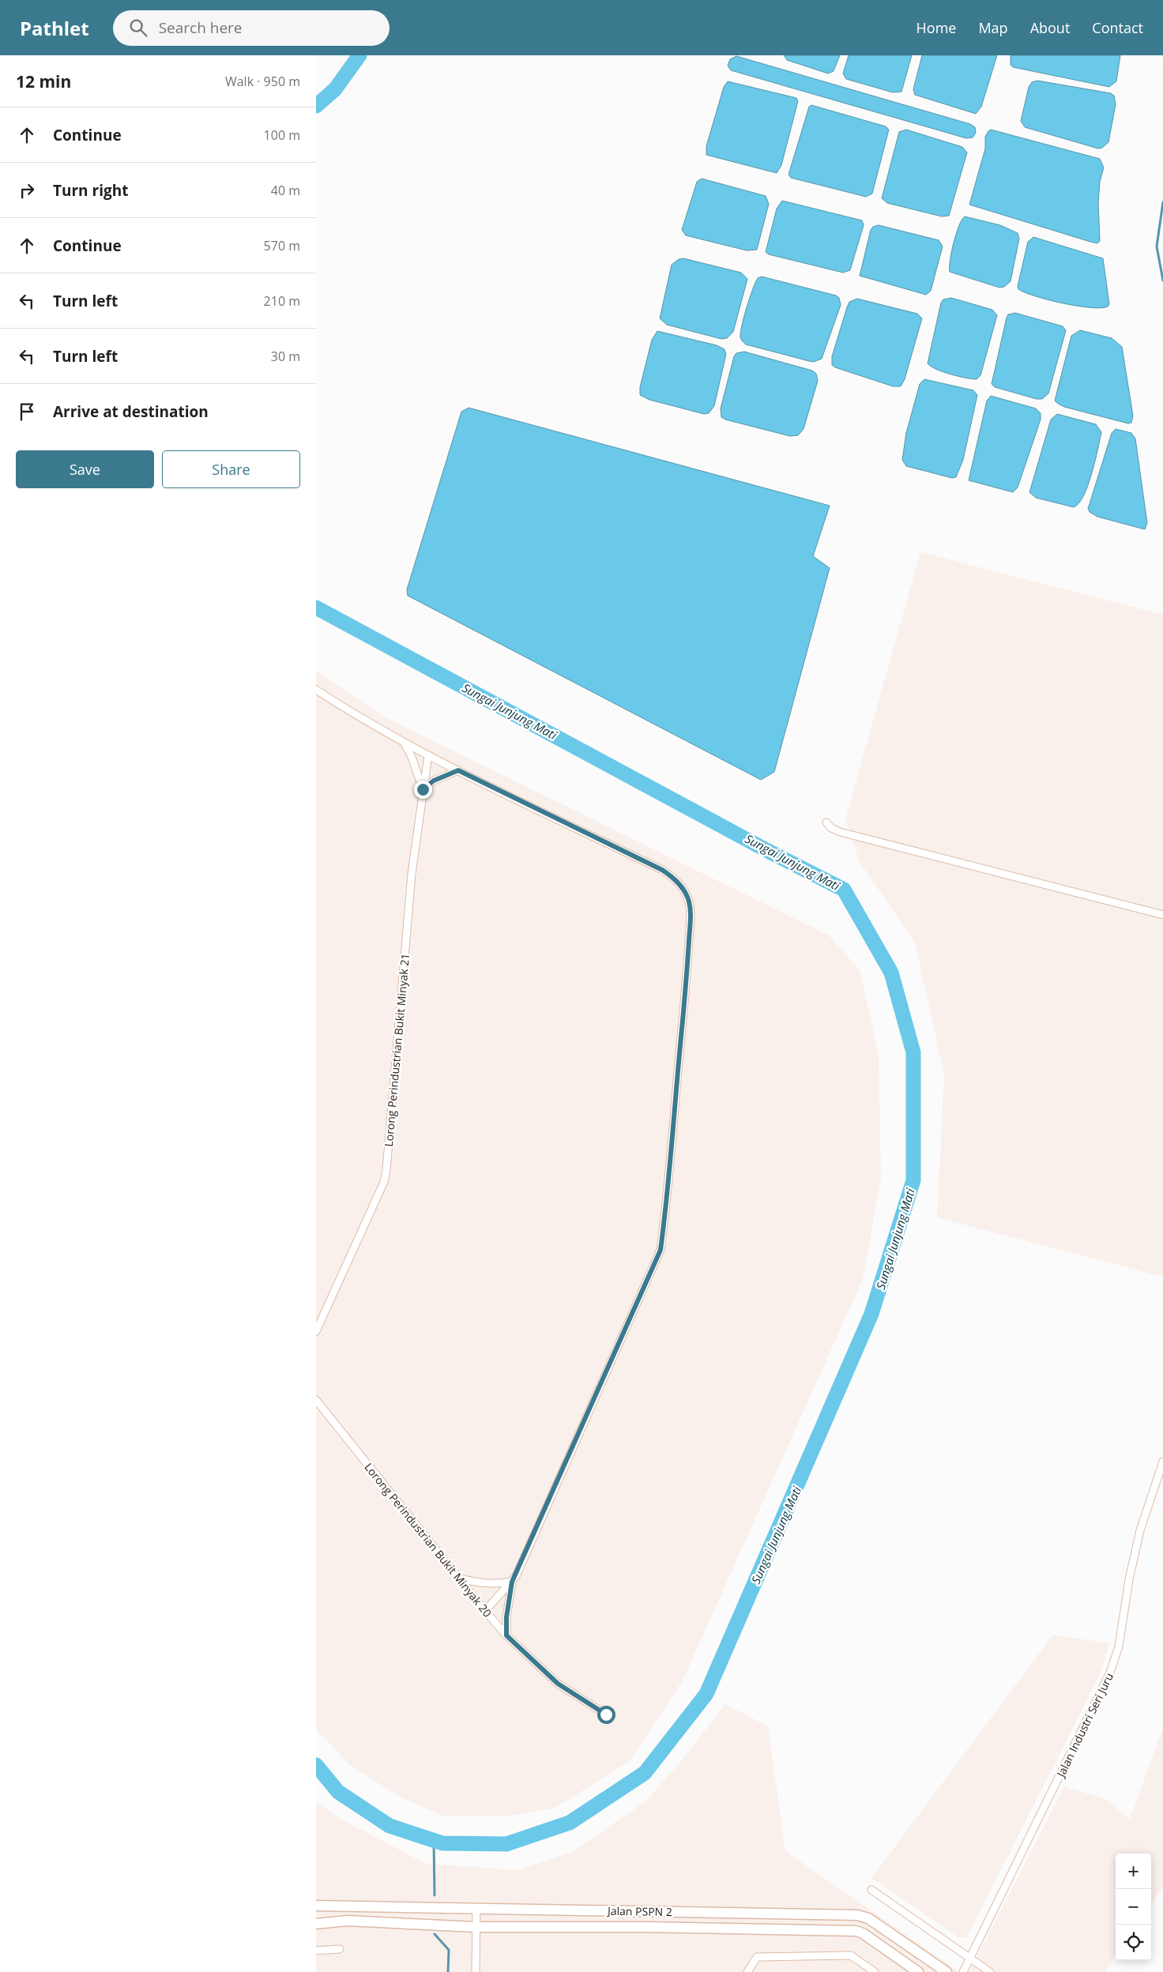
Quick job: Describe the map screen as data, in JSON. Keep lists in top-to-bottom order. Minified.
{"streets":{"street":["Lorong Perindustrian Bukit Minyak 21","Lorong Perindustrian Bukit Minyak 20","Jalan Industri Seri Juru","Jalan PSPN 2"]},"water":["Sungai Junjung Mati"],"page":{"header":"Pathlet","search":"Search here","nav":["Home","Map","About","Contact"],"heading":["12 min","Walk · 950 m"],"list":[["Continue","100 m"],["Turn right","40 m"],["Continue","570 m"],["Turn left","210 m"],["Turn left","30 m"],"Arrive at destination"],"buttons":["Save","Share"],"map_buttons":["+","−"]}}
